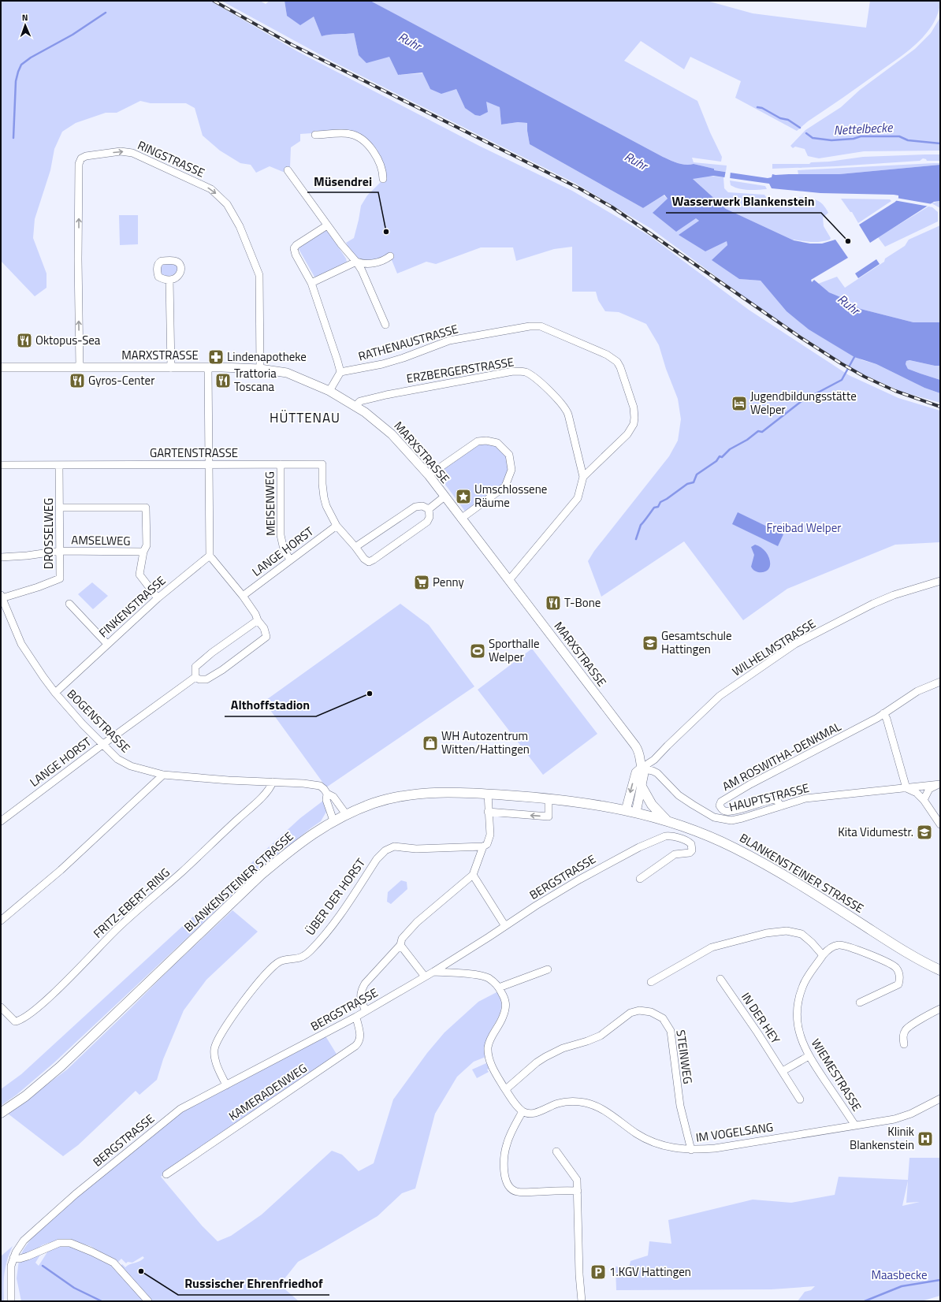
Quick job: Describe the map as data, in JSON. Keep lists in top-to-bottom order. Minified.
{"streets":{"main road":["BLANKENSTEINER STRASSE"],"street":["RINGSTRASSE","RATHENAUSTRASSE","MARXSTRASSE","ERZBERGERSTRASSE","GARTENSTRASSE","MEISENWEG","DROSSELWEG","AMSELWEG","LANGE HORST","FINKENSTRASSE","WILHELMSTRASSE","BOGENSTRASSE","AM ROSWITHA-DENKMAL","HAUPTSTRASSE","BERGSTRASSE","ÜBER DER HORST","FRITZ-EBERT-RING","IN DER HEY","STEINWEG","WIEMESTRASSE","KAMERADENWEG","IM VOGELSANG"]},"crossings":[["RINGSTRASSE","MARXSTRASSE"],["RATHENAUSTRASSE","ERZBERGERSTRASSE"],["MARXSTRASSE","ERZBERGERSTRASSE"],["MARXSTRASSE","WILHELMSTRASSE"],["MARXSTRASSE","HAUPTSTRASSE"],["MARXSTRASSE","BLANKENSTEINER STRASSE"],["GARTENSTRASSE","MEISENWEG"],["GARTENSTRASSE","DROSSELWEG"],["GARTENSTRASSE","LANGE HORST"],["MEISENWEG","LANGE HORST"],["DROSSELWEG","AMSELWEG"],["DROSSELWEG","BOGENSTRASSE"],["AMSELWEG","FINKENSTRASSE"],["LANGE HORST","BOGENSTRASSE"],["FINKENSTRASSE","BOGENSTRASSE"],["WILHELMSTRASSE","HAUPTSTRASSE"],["BOGENSTRASSE","BLANKENSTEINER STRASSE"],["BOGENSTRASSE","FRITZ-EBERT-RING"],["AM ROSWITHA-DENKMAL","HAUPTSTRASSE"],["BERGSTRASSE","ÜBER DER HORST"],["BERGSTRASSE","KAMERADENWEG"],["STEINWEG","IM VOGELSANG"],["WIEMESTRASSE","IM VOGELSANG"]],"districts":["HÜTTENAU"],"water":["Ruhr","Nettelbecke"],"parks":["Freibad Welper","Maasbecke"],"places":{"other":["Müsendrei","Wasserwerk Blankenstein","Althoffstadion","Russischer Ehrenfriedhof"],"restaurant":["Oktopus-Sea","Gyros-Center","Trattoria Toscana","T-Bone"],"pharmacy":["Lindenapotheke"],"hotel":["Jugendbildungsstätte Welper"],"place":["Umschlossene Räume"],"supermarket":["Penny"],"school or university":["Gesamtschule Hattingen","Kita Vidumestr."],"sports":["Sporthalle Welper"],"shop":["WH Autozentrum Witten/Hattingen"],"hospital":["Klinik Blankenstein"],"parking":["1.KGV Hattingen"]},"north":"top"}
